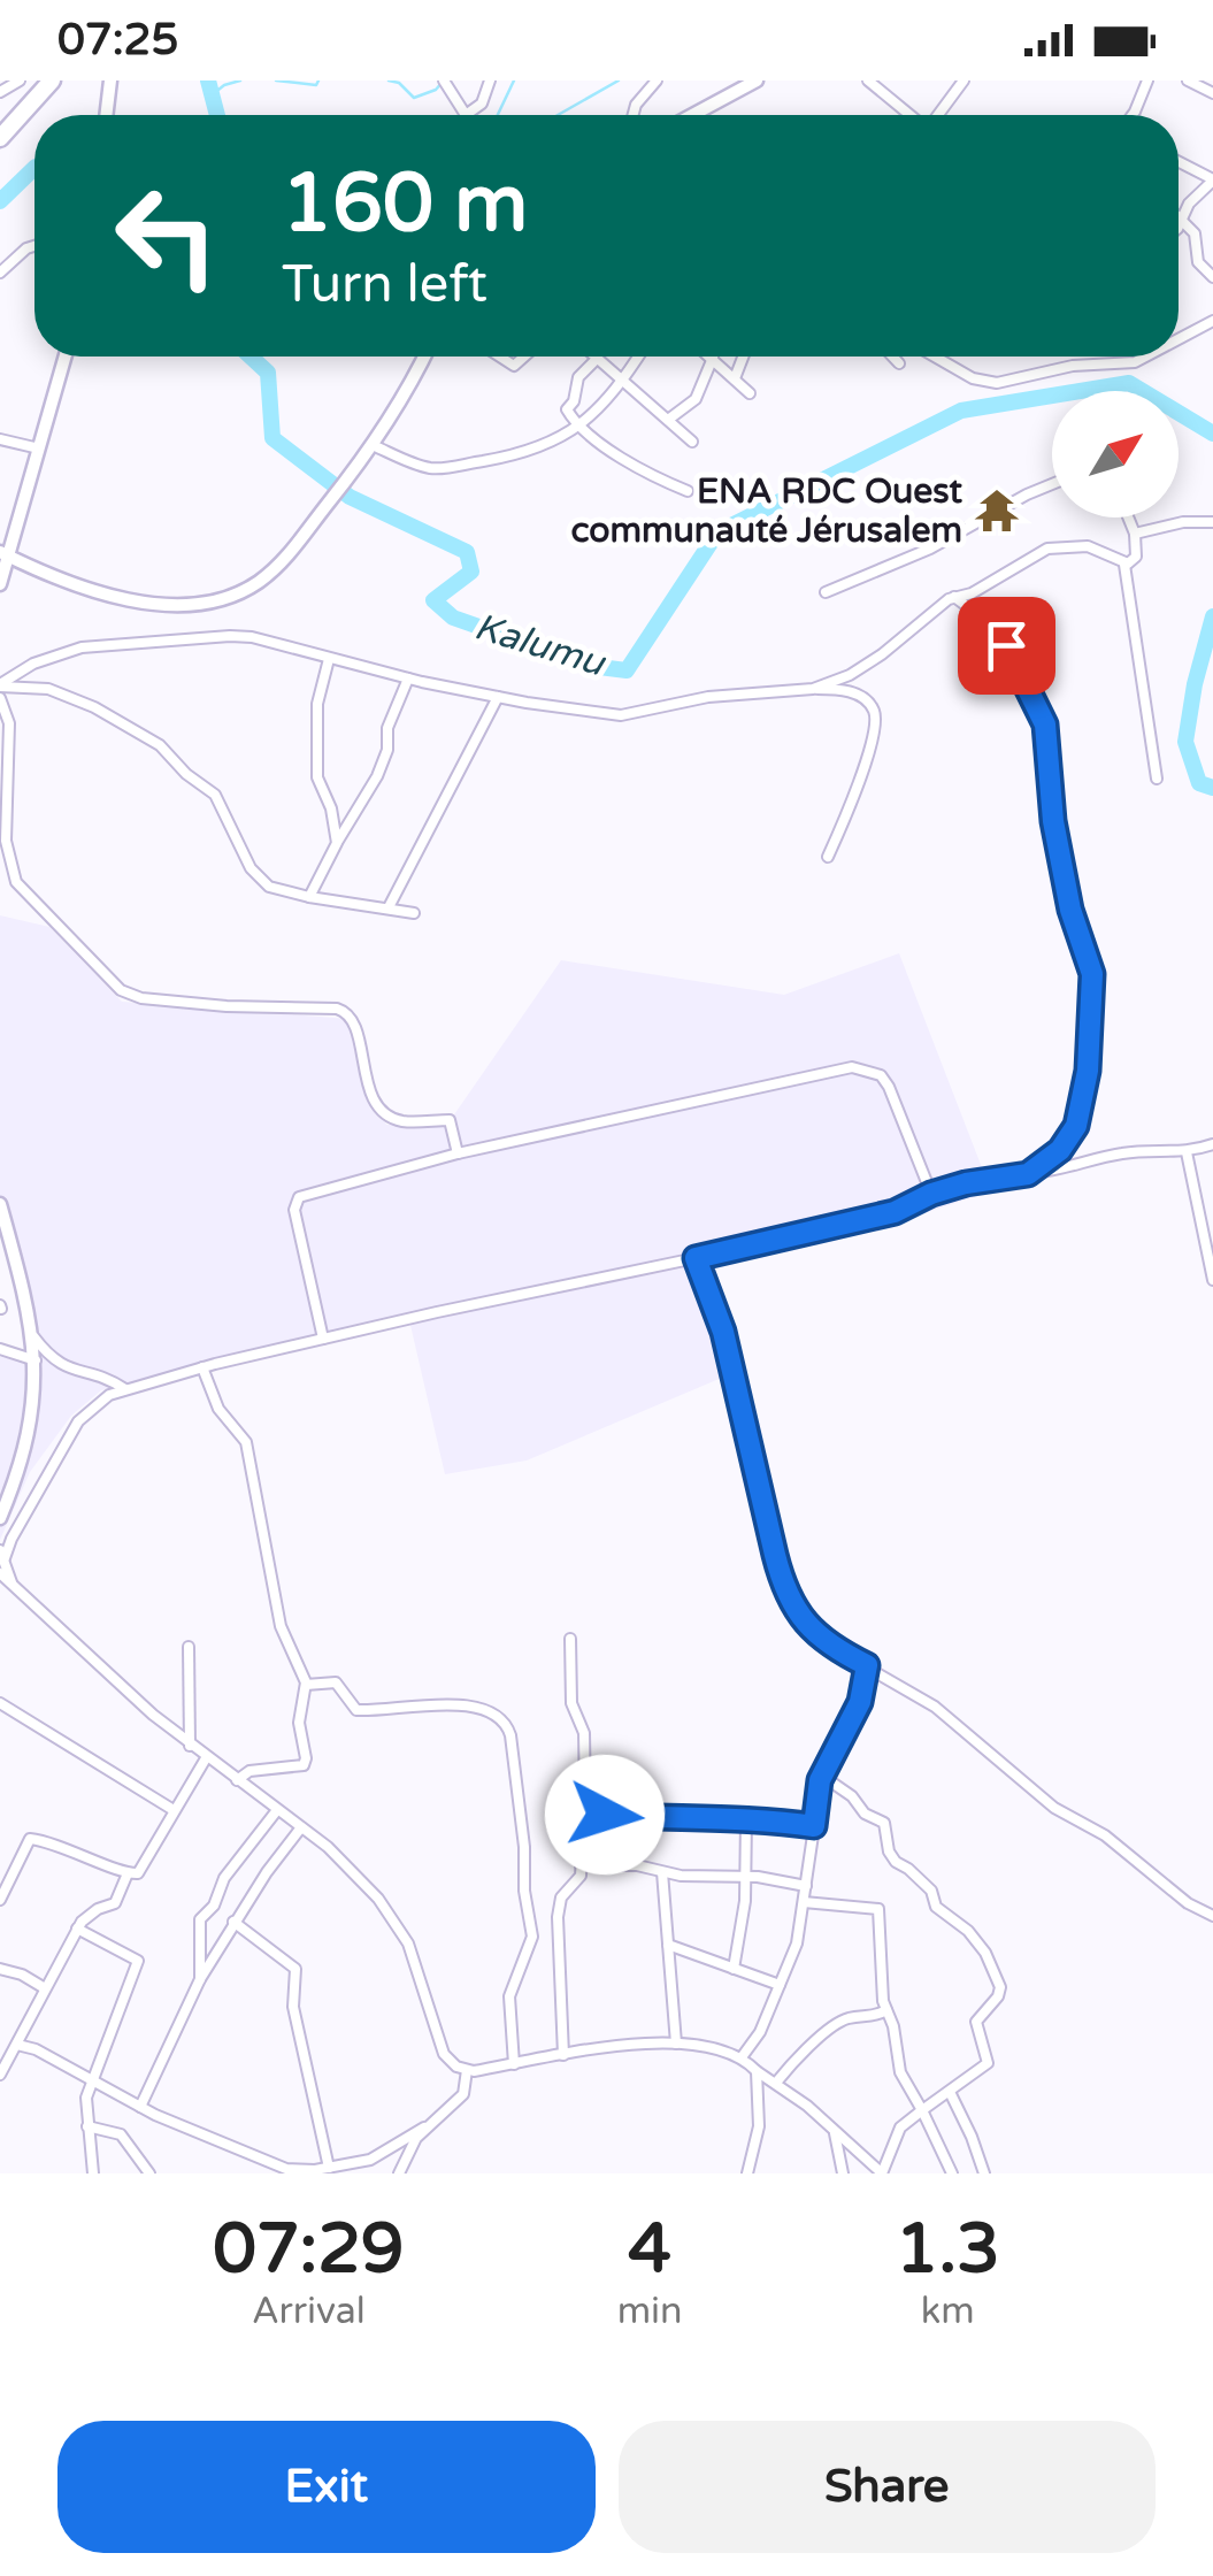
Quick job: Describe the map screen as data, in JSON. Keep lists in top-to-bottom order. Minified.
{"water":["Kalumu"],"places":{"temple":["ENA RDC Ouest communauté Jérusalem"]},"north":"top right","page":{"status":"07:25","turn":["160 m","Turn left"],"eta":["07:29","Arrival","4","min","1.3","km"],"buttons":["Exit","Share"]}}
